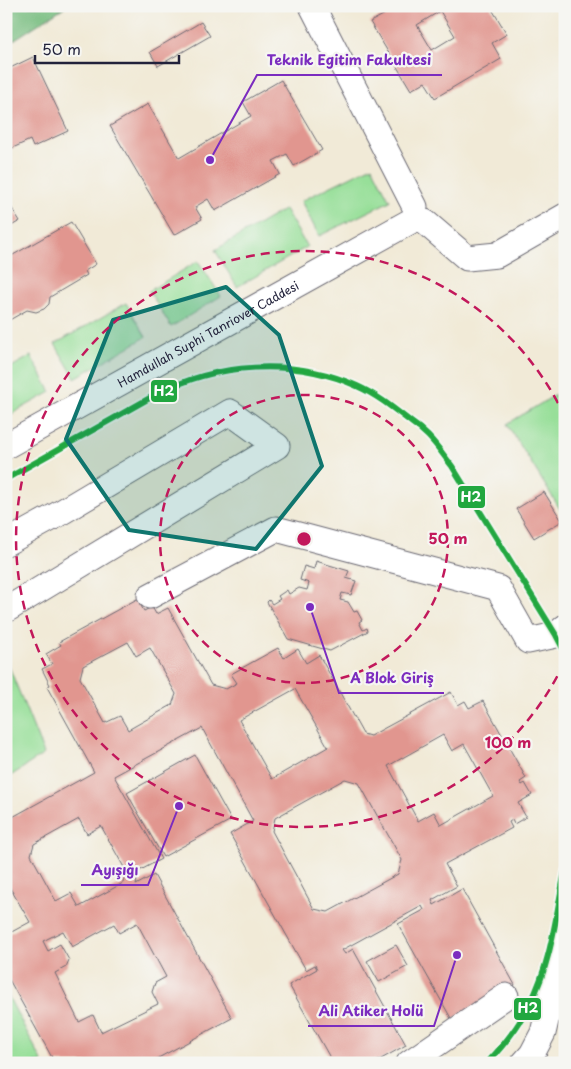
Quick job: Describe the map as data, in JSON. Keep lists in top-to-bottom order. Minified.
{"streets":{"street":["Hamdullah Suphi Tanriover Caddesi"]},"places":["Teknik Egitim Fakultesi","A Blok Giriş","Ayışığı","Ali Atiker Holü"],"lines":["transit line H2"],"scale_bar":"50 m","rings":["50 m","100 m"]}
